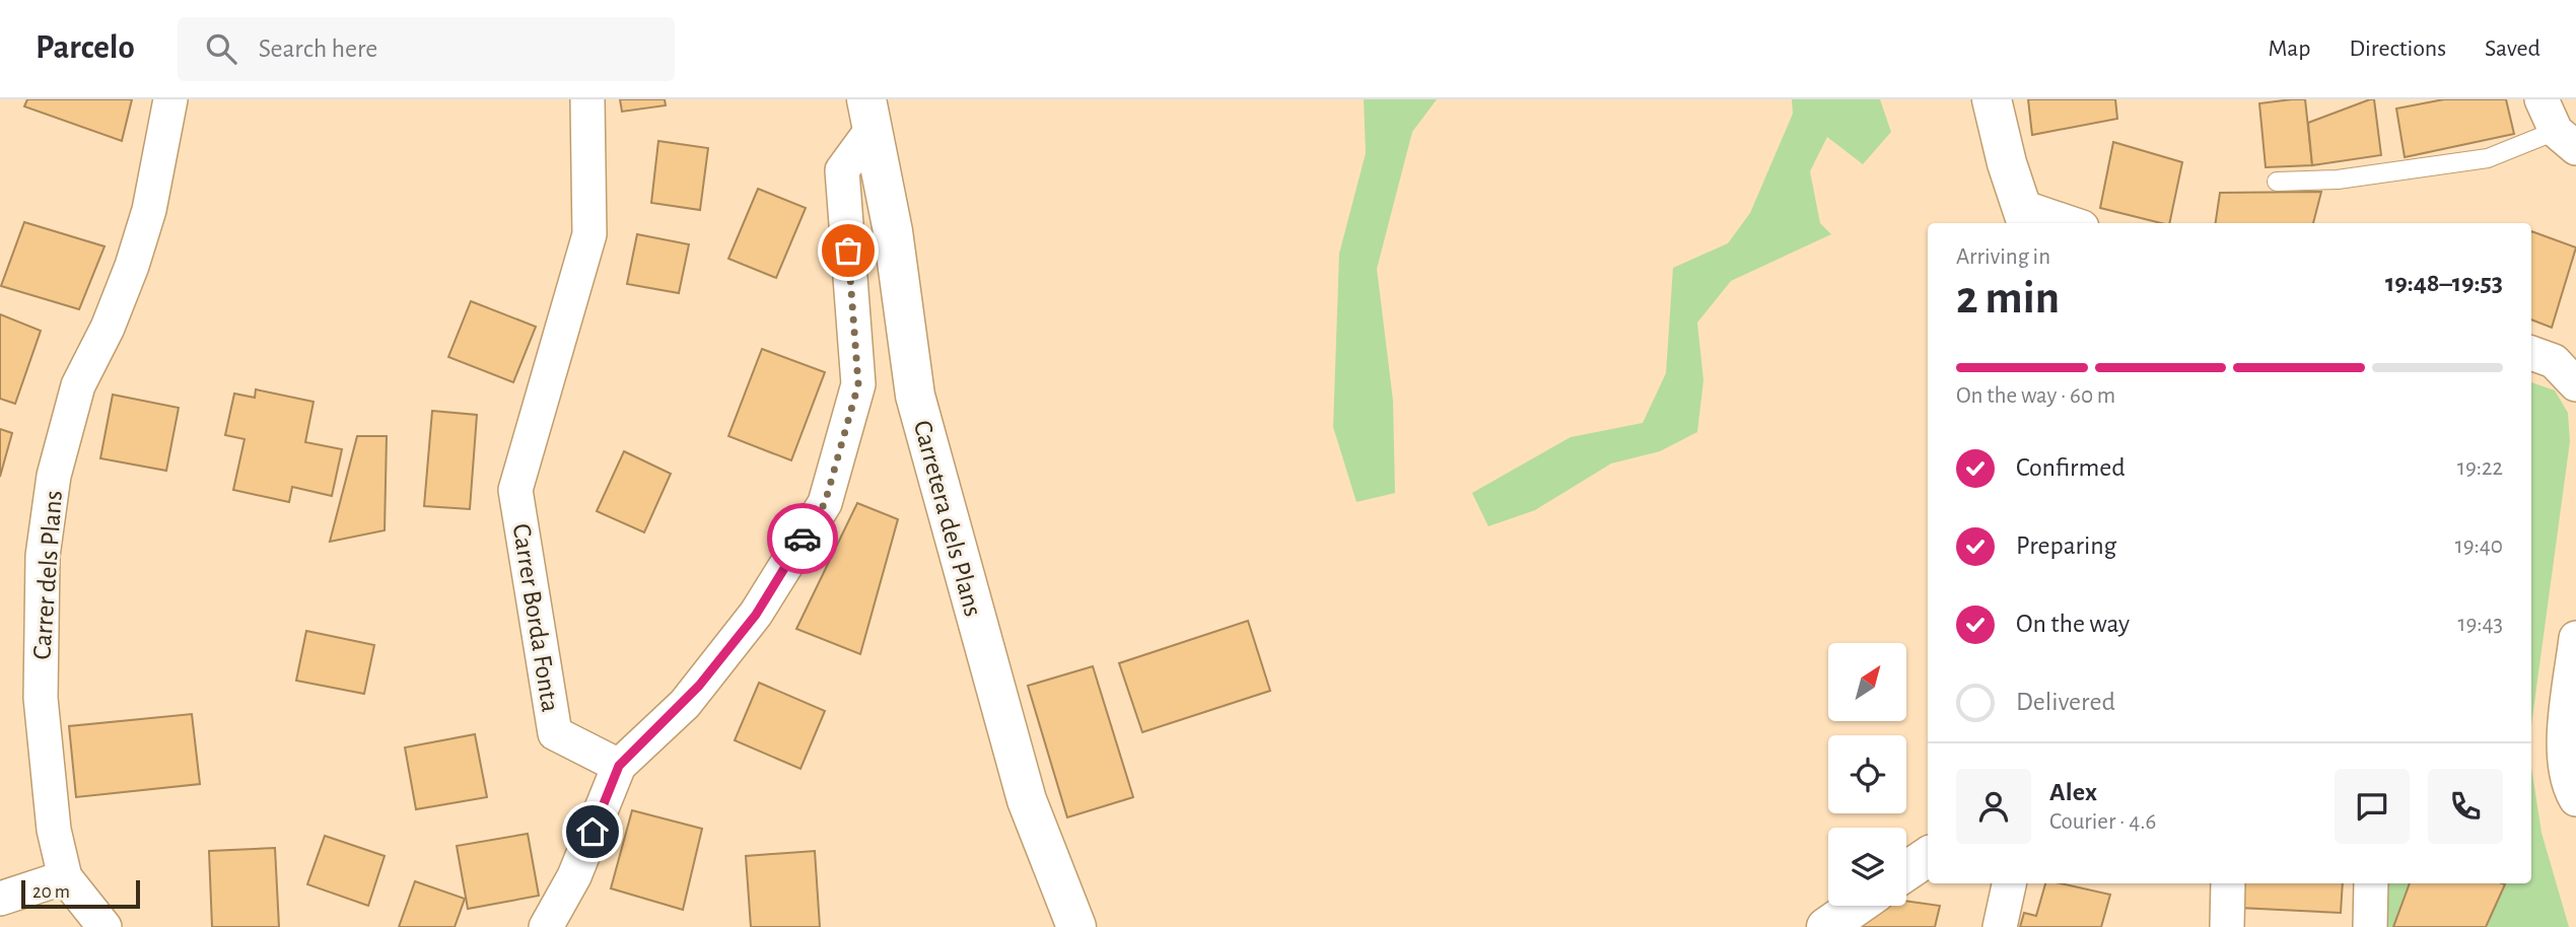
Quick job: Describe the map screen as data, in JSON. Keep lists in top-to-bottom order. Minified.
{"streets":{"main road":["Carretera dels Plans"],"street":["Carrer dels Plans","Carrer Borda Fonta"]},"scale_bar":"20 m","north":"top right","page":{"header":"Parcelo","search":"Search here","nav":["Map","Directions","Saved"],"heading":["2 min","Arriving in","19:48–19:53"],"panel":["Alex","Courier · 4.6"],"bar":"On the way · 60 m","list":[["Confirmed","19:22"],["Preparing","19:40"],["On the way","19:43"],"Delivered"],"scale":"20 m"}}
